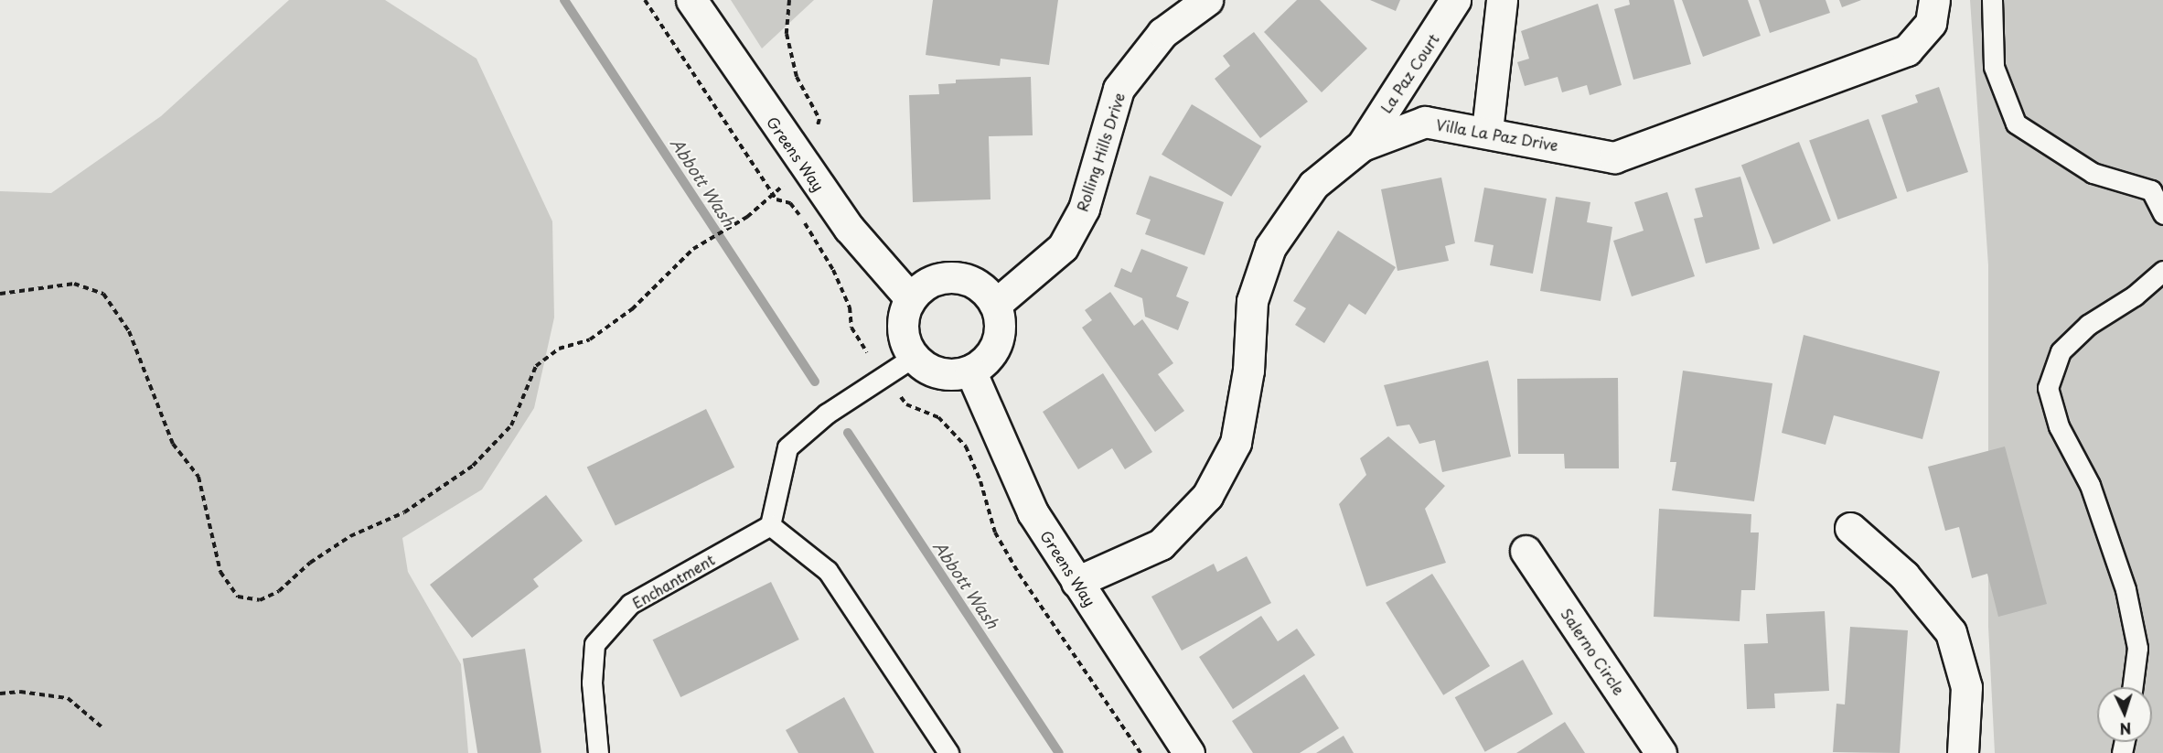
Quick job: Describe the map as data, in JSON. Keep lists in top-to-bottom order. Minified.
{"streets":{"street":["La Paz Court","Villa La Paz Drive","Rolling Hills Drive","Greens Way","Salerno Circle"],"lane":["Enchantment"]},"crossings":[["La Paz Court","Villa La Paz Drive"],["Villa La Paz Drive","Greens Way"],["Rolling Hills Drive","Greens Way"]],"water":["Abbott Wash"],"north":"bottom"}
